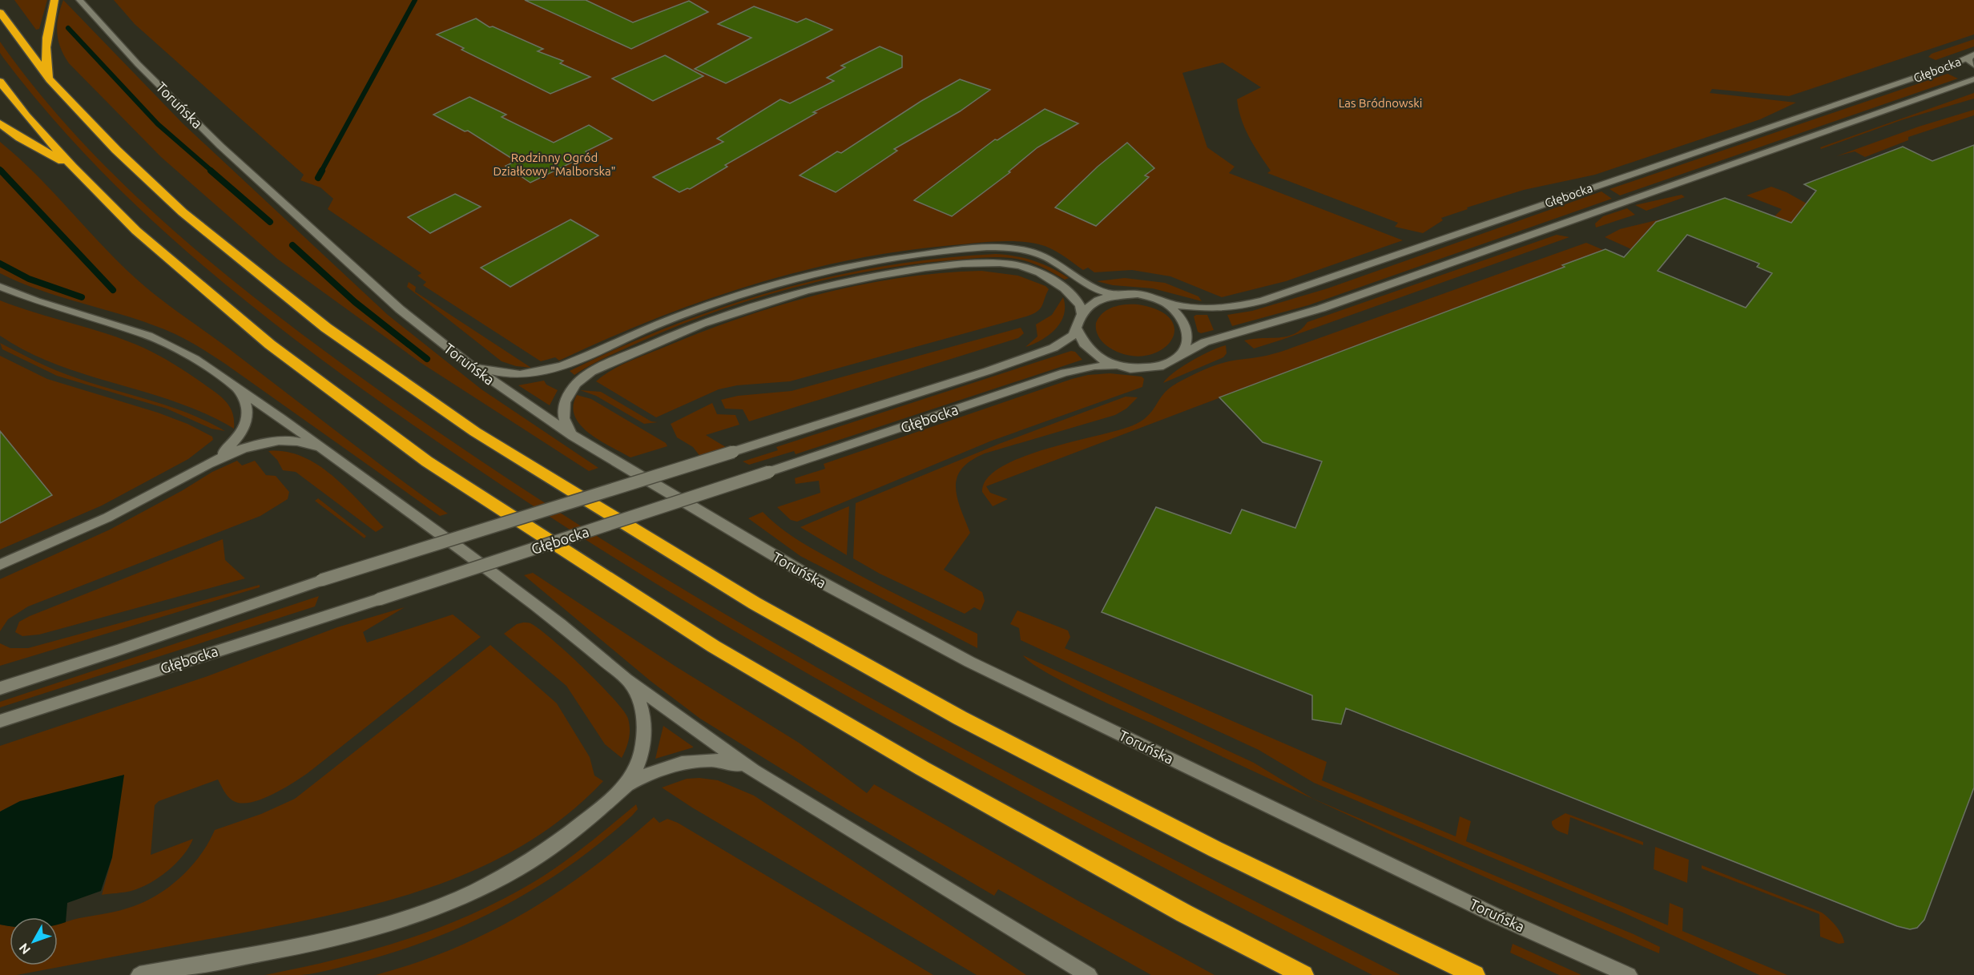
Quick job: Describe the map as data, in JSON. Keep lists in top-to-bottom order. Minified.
{"streets":{"street":["Głębocka","Toruńska"]},"parks":["Las Bródnowski","Rodzinny Ogród Działkowy \"Malborska\""],"north":"bottom left"}
